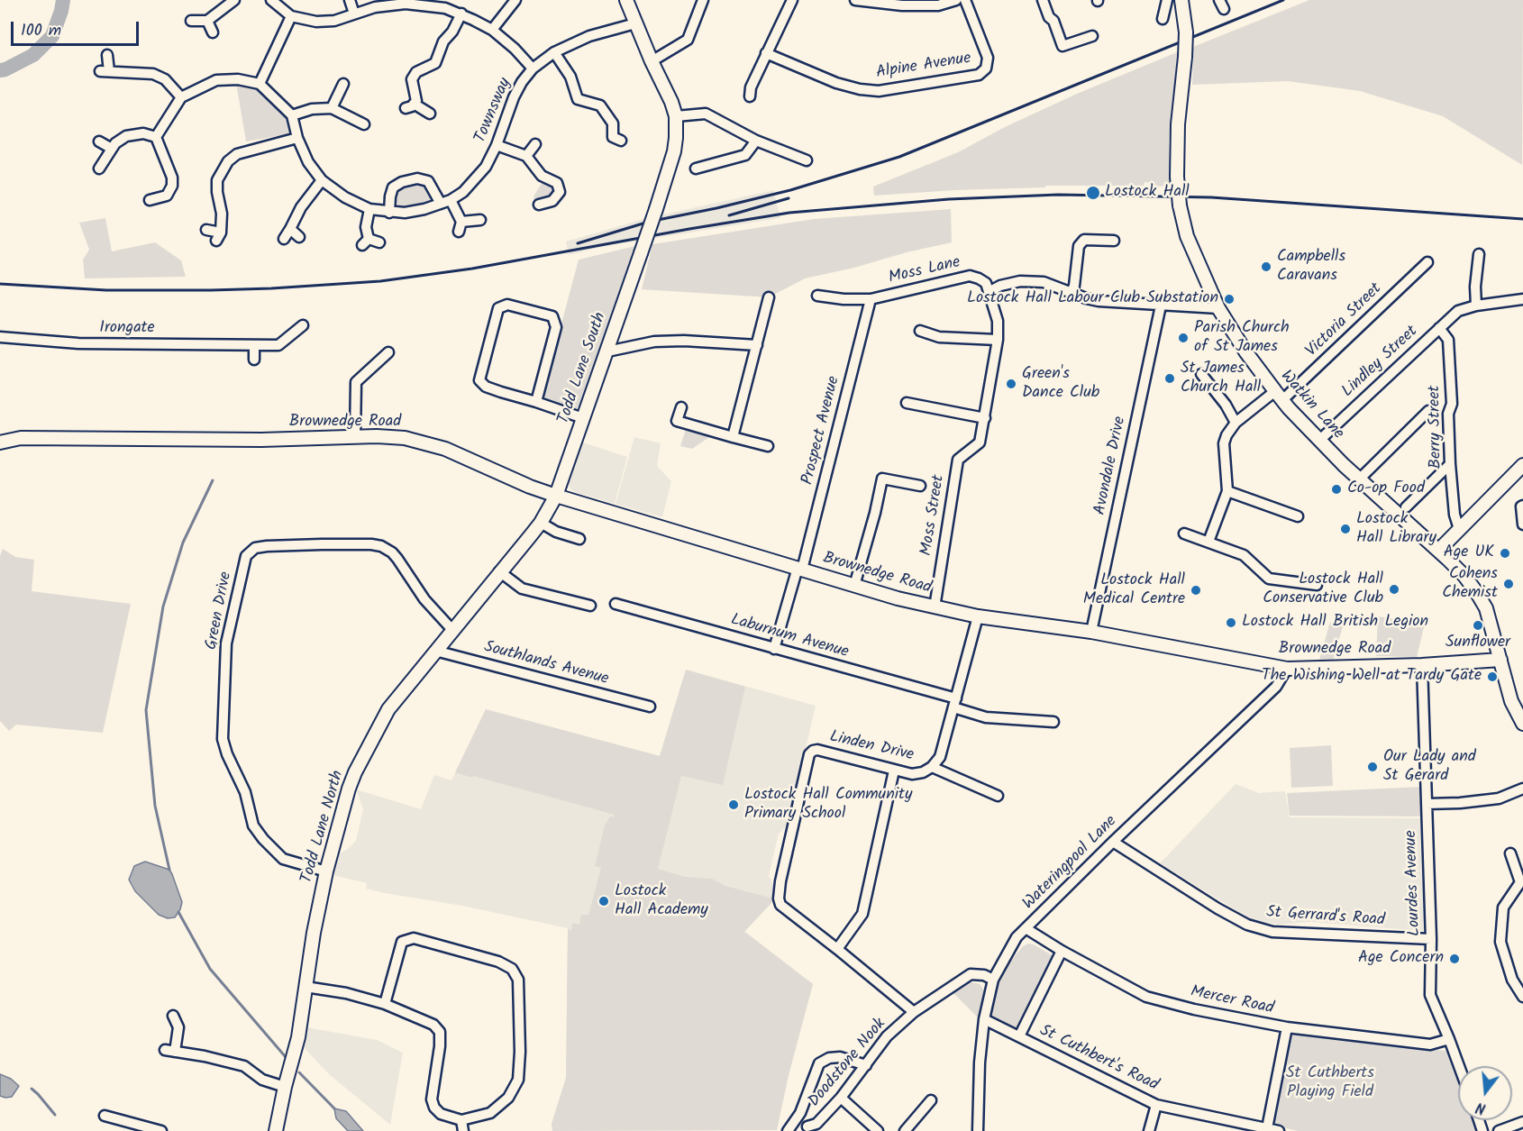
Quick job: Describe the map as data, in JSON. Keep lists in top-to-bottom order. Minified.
{"streets":{"main road":["Todd Lane South","Watkin Lane","Brownedge Road","Todd Lane North"],"street":["Alpine Avenue","Townsway","Moss Lane","Victoria Street","Irongate","Lindley Street","Berry Street","Prospect Avenue","Avondale Drive","Moss Street","Green Drive","Laburnum Avenue","Southlands Avenue","Linden Drive","Wateringpool Lane","Lourdes Avenue","St Gerrard's Road","Mercer Road","St Cuthbert's Road","Doodstone Nook"]},"crossings":[["Moss Lane","Prospect Avenue"],["Victoria Street","Watkin Lane"],["Lindley Street","Berry Street"],["Todd Lane South","Brownedge Road"],["Todd Lane South","Todd Lane North"],["Watkin Lane","Brownedge Road"],["Brownedge Road","Prospect Avenue"],["Brownedge Road","Avondale Drive"],["Brownedge Road","Moss Street"],["Brownedge Road","Linden Drive"],["Brownedge Road","Todd Lane North"],["Brownedge Road","Wateringpool Lane"],["Brownedge Road","Lourdes Avenue"],["Prospect Avenue","Laburnum Avenue"],["Green Drive","Todd Lane North"],["Laburnum Avenue","Linden Drive"],["Southlands Avenue","Todd Lane North"],["Linden Drive","Doodstone Nook"],["Wateringpool Lane","St Gerrard's Road"],["Wateringpool Lane","Mercer Road"],["Wateringpool Lane","St Cuthbert's Road"],["Wateringpool Lane","Doodstone Nook"],["Lourdes Avenue","St Gerrard's Road"],["Lourdes Avenue","Mercer Road"]],"parks":["St Cuthberts Playing Field"],"places":["Lostock Hall","Campbells Caravans","Lostock Hall Labour Club Substation","Parish Church of St James","St James Church Hall","Green's Dance Club","Co-op Food","Lostock Hall Library","Age UK","Cohens Chemist","Lostock Hall Conservative Club","Lostock Hall Medical Centre","Lostock Hall British Legion","Sunflower","The Wishing Well at Tardy Gate","Our Lady and St Gerard","Lostock Hall Community Primary School","Lostock Hall Academy","Age Concern"],"scale_bar":"100 m","north":"bottom"}
